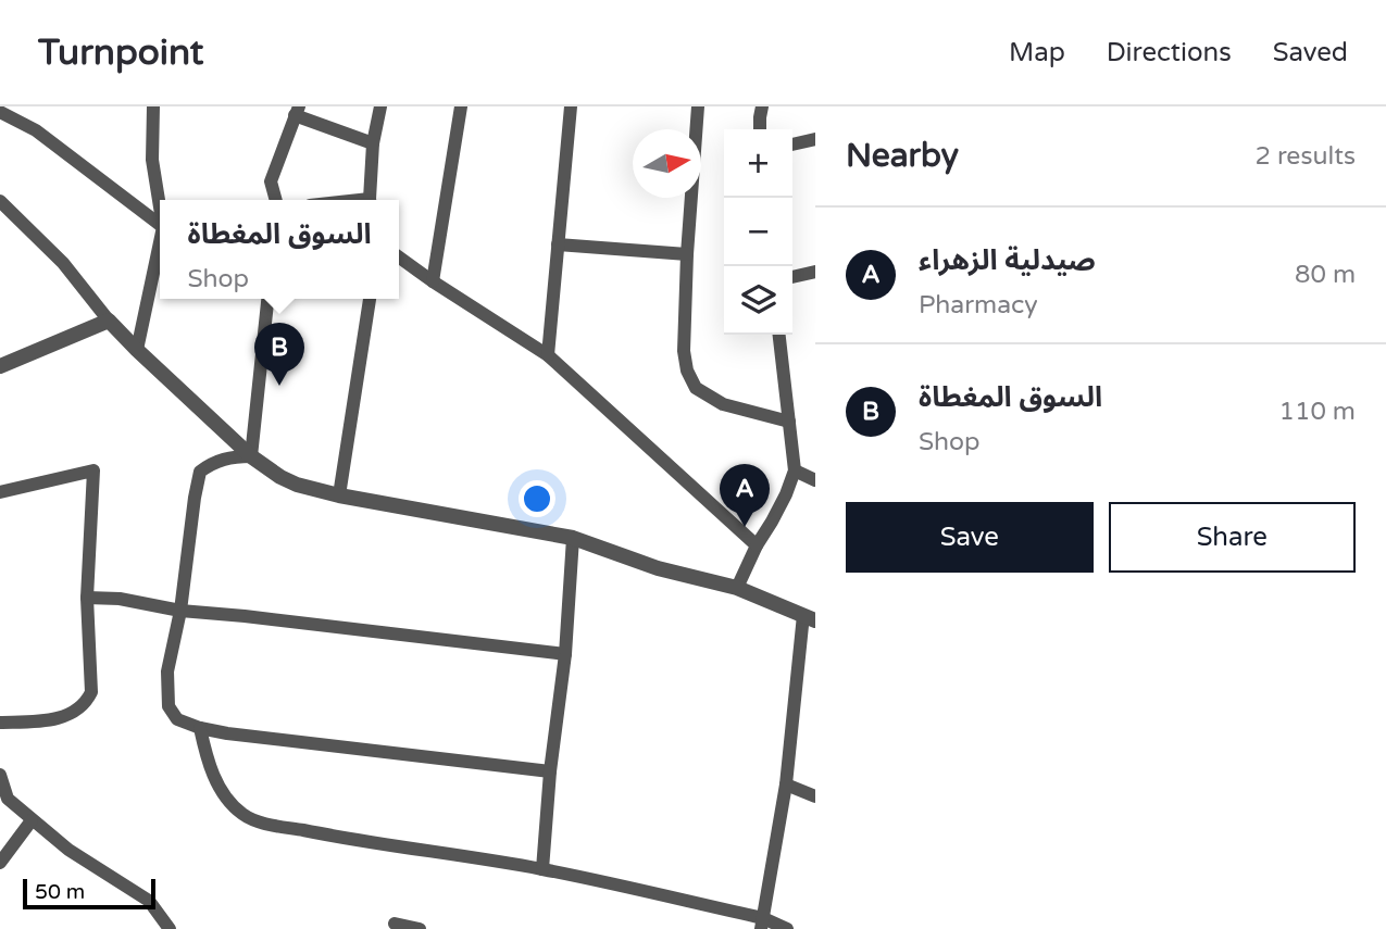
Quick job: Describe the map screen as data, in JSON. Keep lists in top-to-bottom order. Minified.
{"scale_bar":"50 m","north":"right","page":{"header":"Turnpoint","nav":["Map","Directions","Saved"],"heading":["Nearby","2 results"],"map_buttons":["+","−"],"popup":["السوق المغطاة","Shop"],"list":[{"mark":"A","name":"صيدلية الزهراء","note":"Pharmacy","value":"80 m"},{"mark":"B","name":"السوق المغطاة","note":"Shop","value":"110 m"}],"pins":["B","A"],"buttons":["Save","Share"],"scale":"50 m"}}
